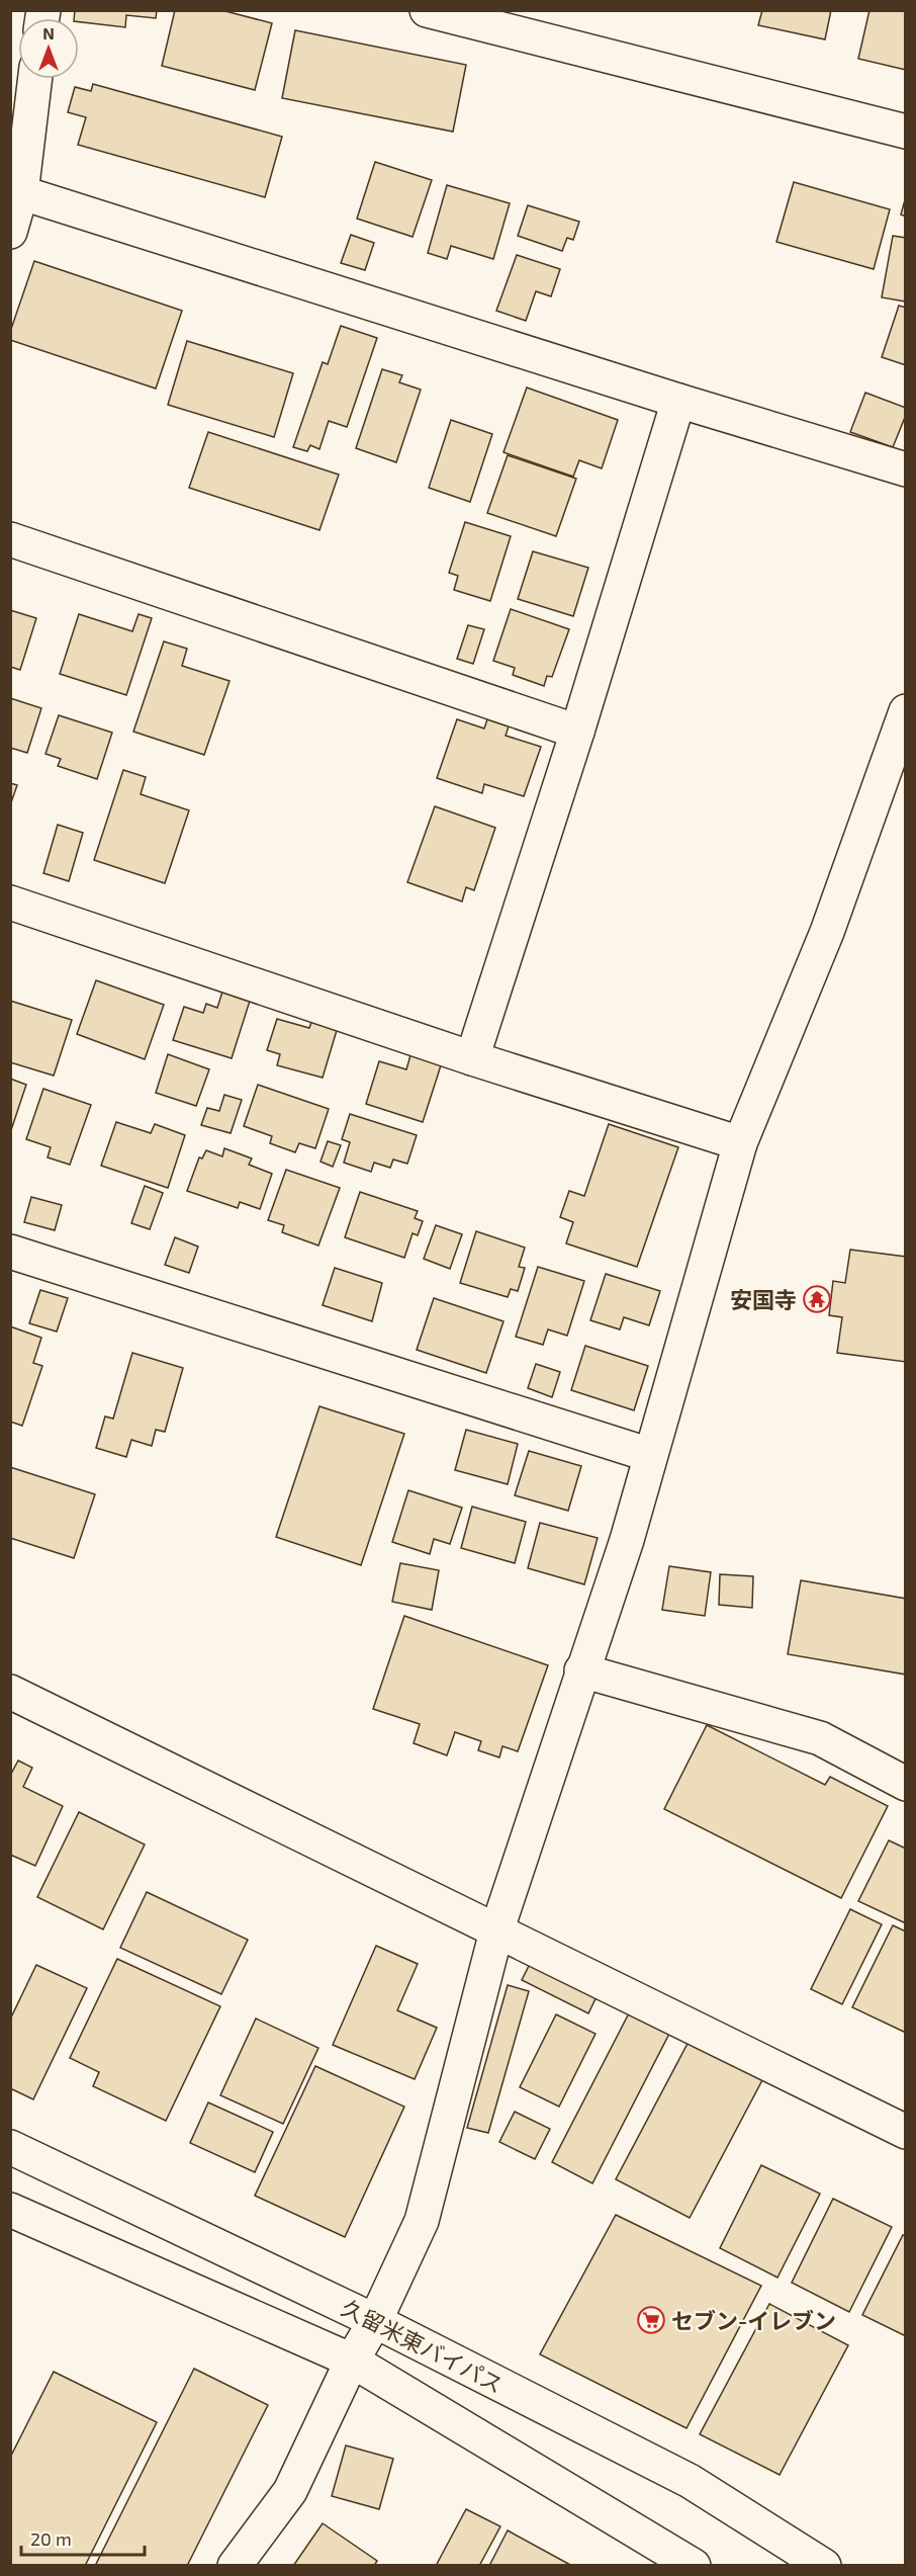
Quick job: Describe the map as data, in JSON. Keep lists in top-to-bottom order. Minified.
{"streets":{"main road":["久留米東バイパス"]},"places":{"temple":["安国寺"],"supermarket":["セブン-イレブン"]},"scale_bar":"20 m","north":"top"}
